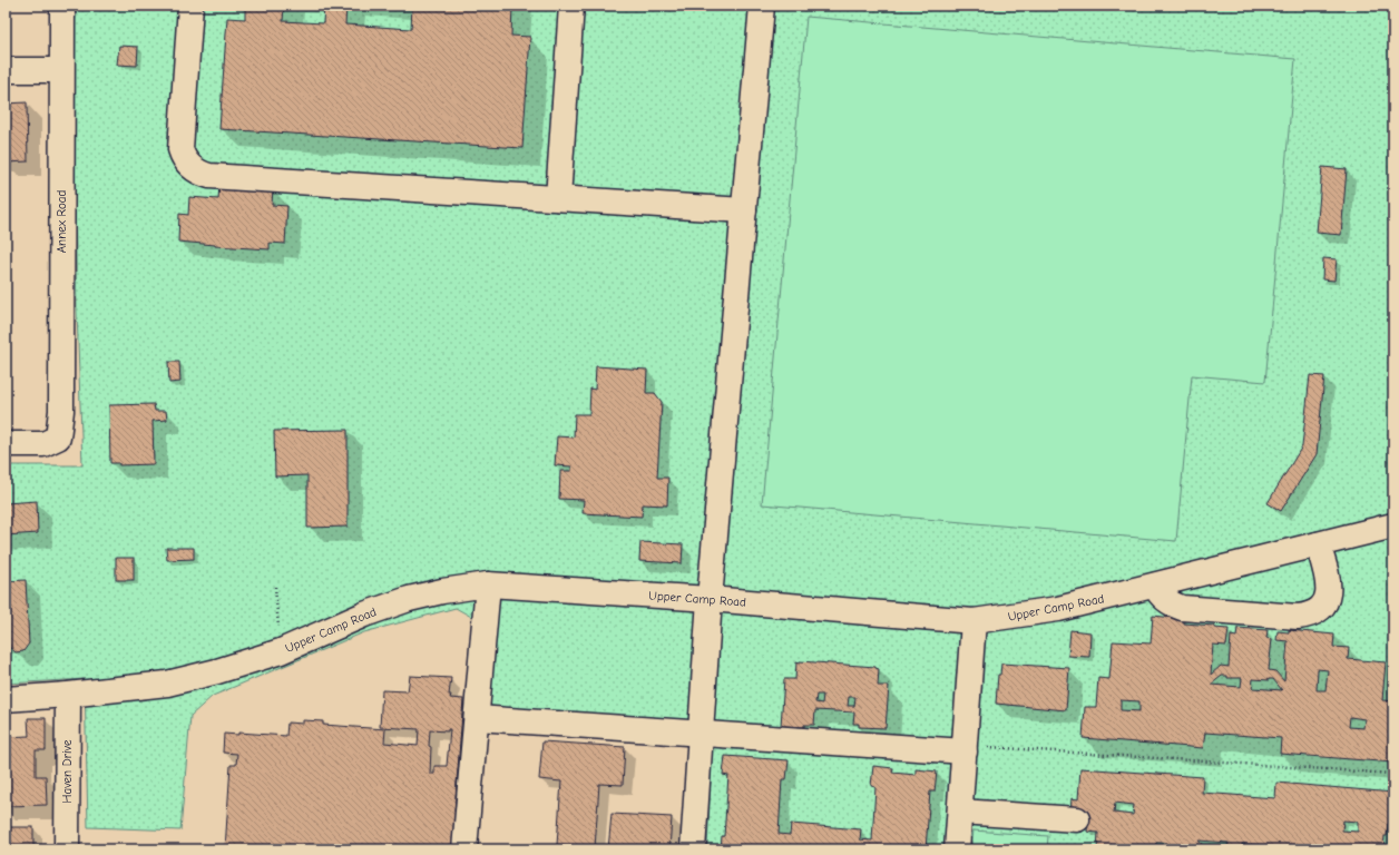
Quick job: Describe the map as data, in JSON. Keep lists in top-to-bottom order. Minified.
{"streets":{"street":["Annex Road","Upper Camp Road","Haven Drive"]},"crossings":[["Upper Camp Road","Haven Drive"]]}
